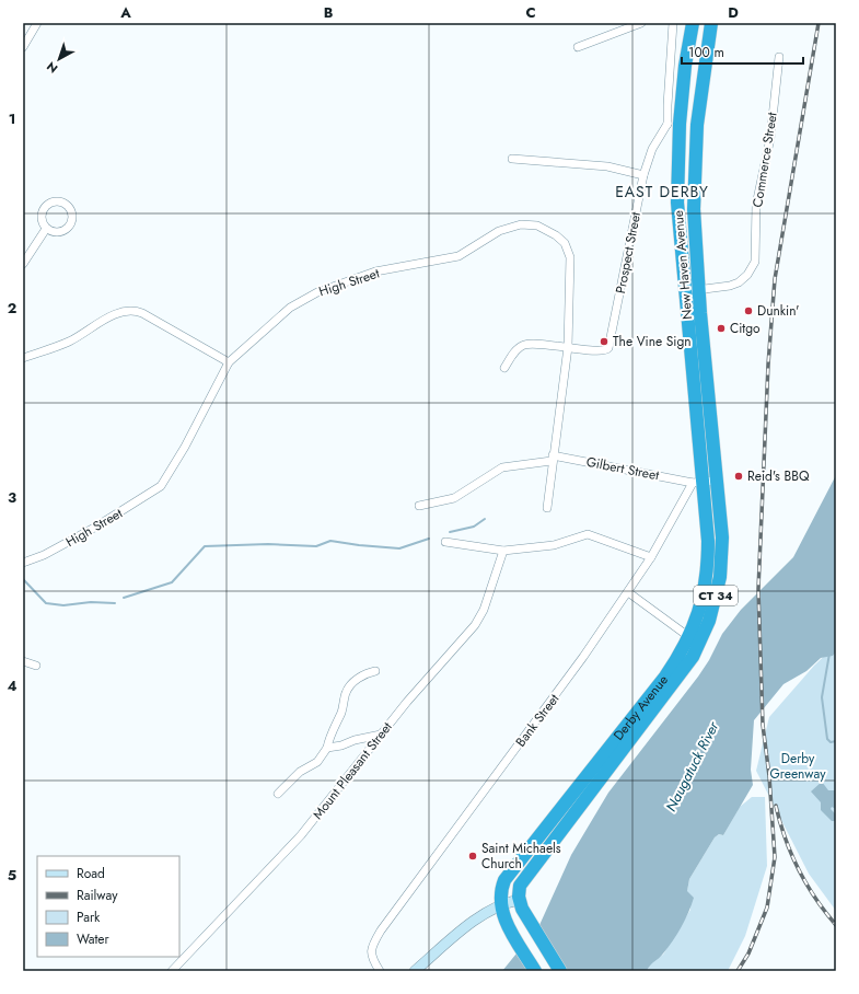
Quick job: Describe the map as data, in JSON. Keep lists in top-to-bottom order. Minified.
{"streets":{"highway":["New Haven Avenue","CT 34","Derby Avenue"],"street":["Commerce Street","Prospect Street","High Street","Gilbert Street","Bank Street","Mount Pleasant Street"]},"crossings":[["Commerce Street","New Haven Avenue"],["Prospect Street","New Haven Avenue"],["Prospect Street","High Street"],["New Haven Avenue","Gilbert Street"],["New Haven Avenue","Derby Avenue"],["New Haven Avenue","Bank Street"],["High Street","Gilbert Street"],["Gilbert Street","Derby Avenue"],["Gilbert Street","Bank Street"],["CT 34","Derby Avenue"],["Derby Avenue","Bank Street"]],"districts":["EAST DERBY"],"water":["Naugatuck River"],"parks":["Derby Greenway"],"places":["Dunkin'","Citgo","The Vine Sign","Reid's BBQ","Saint Michaels Church"],"legend":["Road","Railway","Park","Water"],"scale_bar":"100 m","north":"bottom left","grid":{"columns":["A","B","C","D"],"rows":["1","2","3","4","5"]}}
